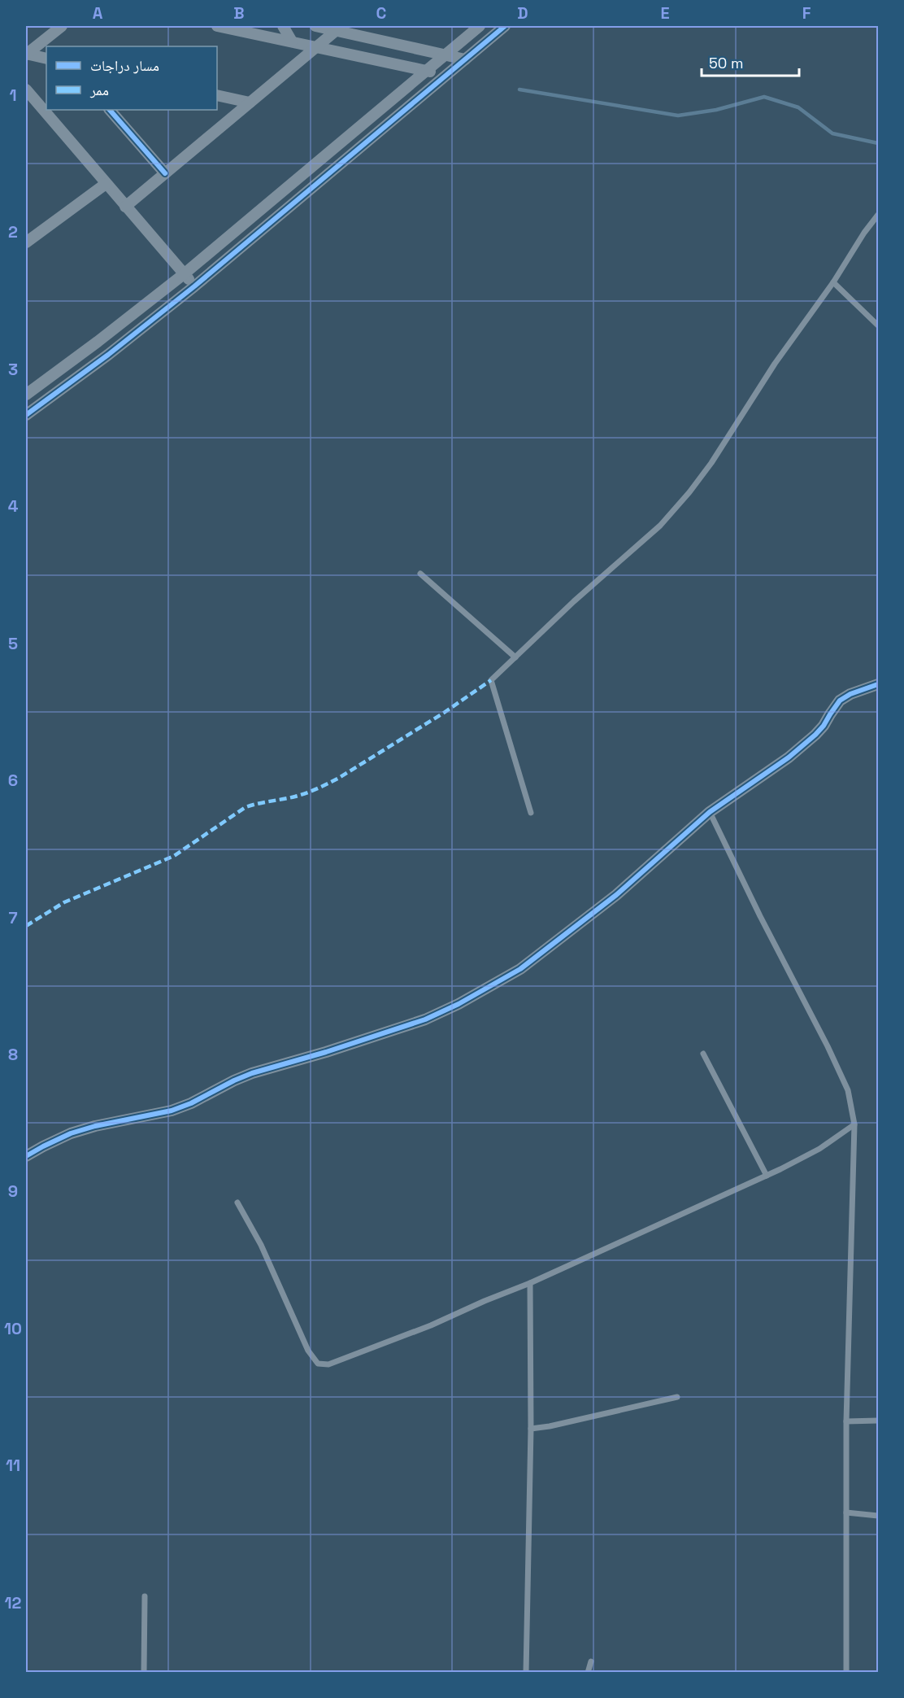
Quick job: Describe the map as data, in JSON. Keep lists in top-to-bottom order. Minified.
{"legend":["مسار دراجات","ممر"],"scale_bar":"50 m","grid":{"columns":["A","B","C","D","E","F"],"rows":["1","2","3","4","5","6","7","8","9","10","11","12"]}}
